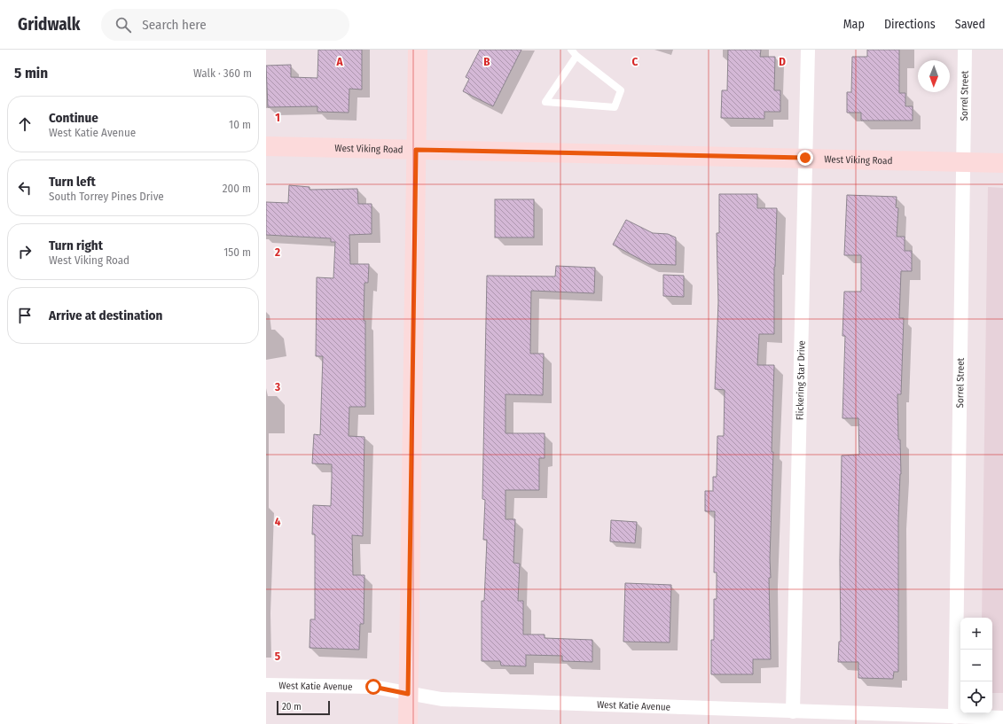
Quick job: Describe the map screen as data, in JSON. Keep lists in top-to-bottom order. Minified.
{"streets":{"street":["Sorrel Street","West Viking Road","Flickering Star Drive","West Katie Avenue"]},"crossings":[["Sorrel Street","West Viking Road"],["Sorrel Street","West Katie Avenue"],["West Viking Road","Flickering Star Drive"],["Flickering Star Drive","West Katie Avenue"]],"scale_bar":"20 m","north":"bottom","page":{"header":"Gridwalk","search":"Search here","nav":["Map","Directions","Saved"],"heading":["5 min","Walk · 360 m"],"list":[["Continue","West Katie Avenue","10 m"],["Turn left","South Torrey Pines Drive","200 m"],["Turn right","West Viking Road","150 m"],"Arrive at destination"],"map_buttons":["+","−"],"scale":"20 m"},"grid":{"columns":["A","B","C","D"],"rows":["1","2","3","4","5"]}}
